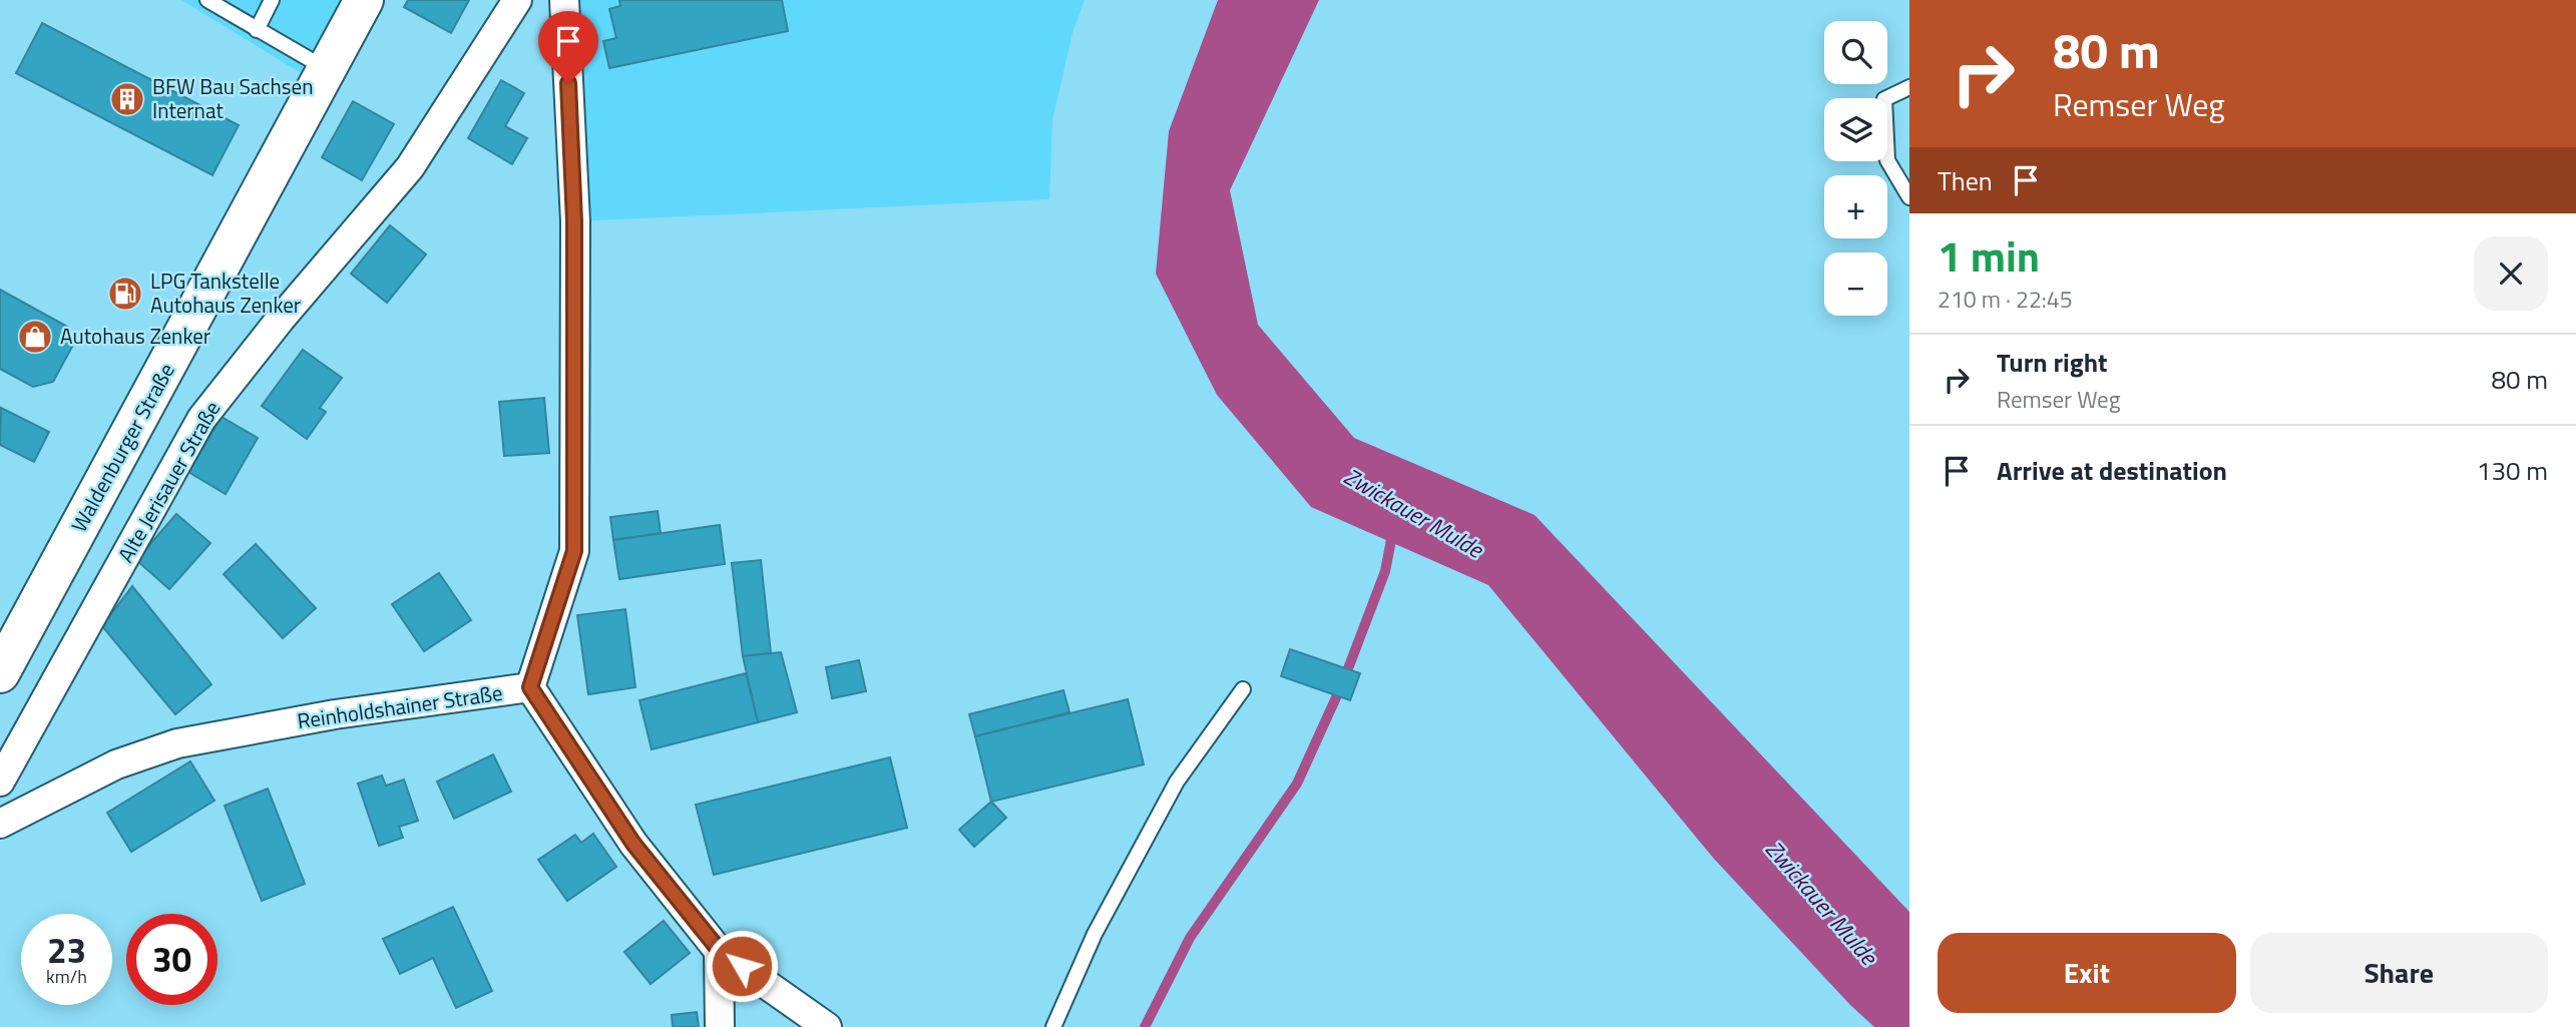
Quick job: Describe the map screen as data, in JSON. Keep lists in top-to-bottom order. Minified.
{"streets":{"street":["Waldenburger Straße","Alte Jerisauer Straße","Reinholdshainer Straße"]},"water":["Zwickauer Mulde"],"places":{"building":["BFW Bau Sachsen Internat"],"fuel station":["LPG Tankstelle Autohaus Zenker"],"shop":["Autohaus Zenker"]},"page":{"turn":["80 m","Remser Weg"],"map_buttons":["+","−"],"then":"Then","heading":["1 min","210 m · 22:45"],"list":[{"name":"Turn right","note":"Remser Weg","value":"80 m"},{"name":"Arrive at destination","value":"130 m"}],"speed":"23 km/h","limit":"30","buttons":["Exit","Share"]}}
